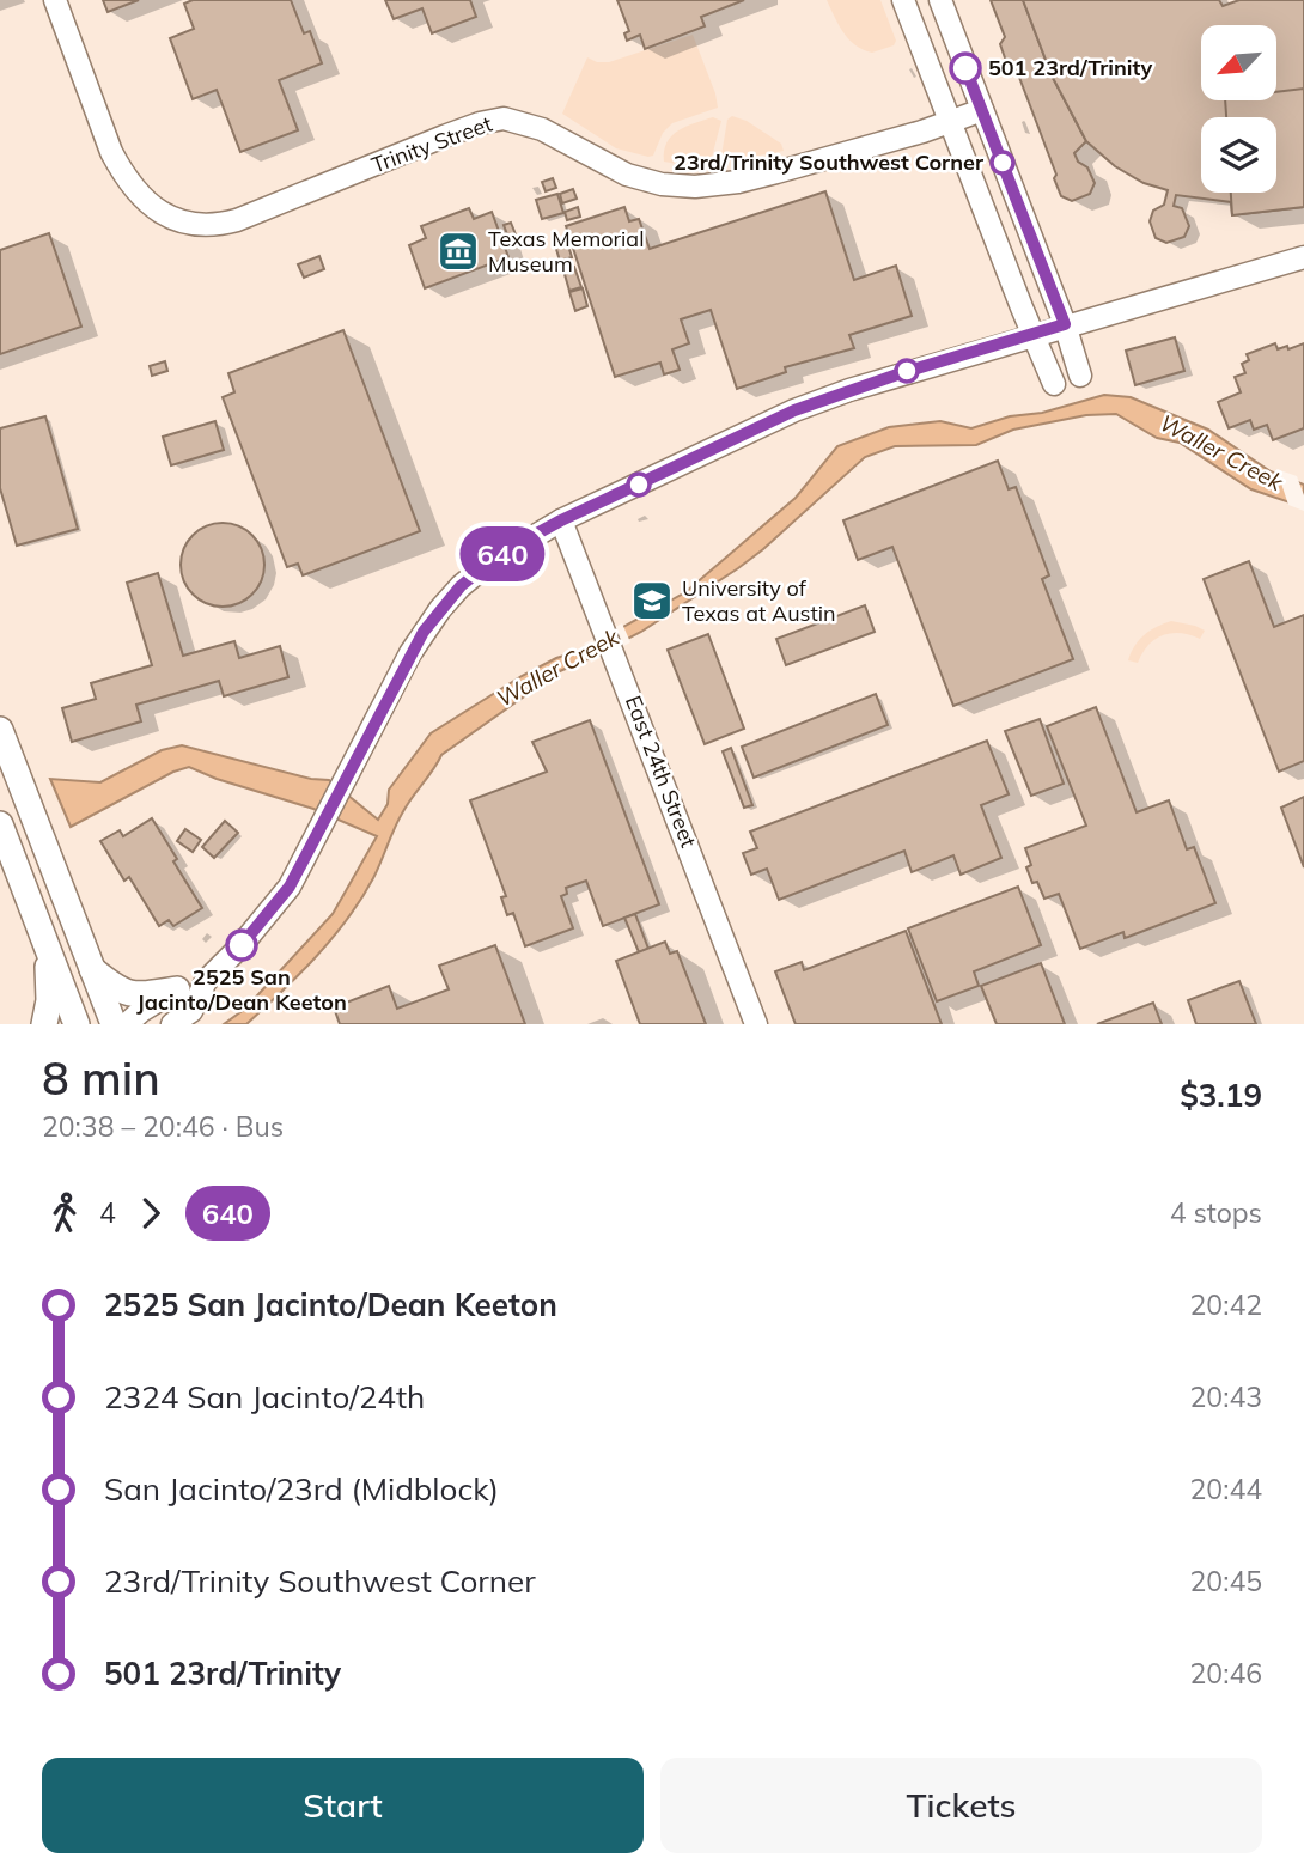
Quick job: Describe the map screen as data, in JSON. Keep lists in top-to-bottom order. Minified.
{"streets":{"street":["Trinity Street","East 24th Street"]},"water":["Waller Creek"],"places":{"other":["501 23rd/Trinity","23rd/Trinity Southwest Corner","2525 San Jacinto/Dean Keeton"],"museum":["Texas Memorial Museum"],"school or university":["University of Texas at Austin"]},"lines":["bus line 640"],"north":"bottom left","page":{"on_map":"640","heading":["8 min","20:38 – 20:46 · Bus","$3.19"],"legs":["4","640","4 stops"],"list":[{"name":"2525 San Jacinto/Dean Keeton","value":"20:42"},{"name":"2324 San Jacinto/24th","value":"20:43"},{"name":"San Jacinto/23rd (Midblock)","value":"20:44"},{"name":"23rd/Trinity Southwest Corner","value":"20:45"},{"name":"501 23rd/Trinity","value":"20:46"}],"buttons":["Start","Tickets"]}}
